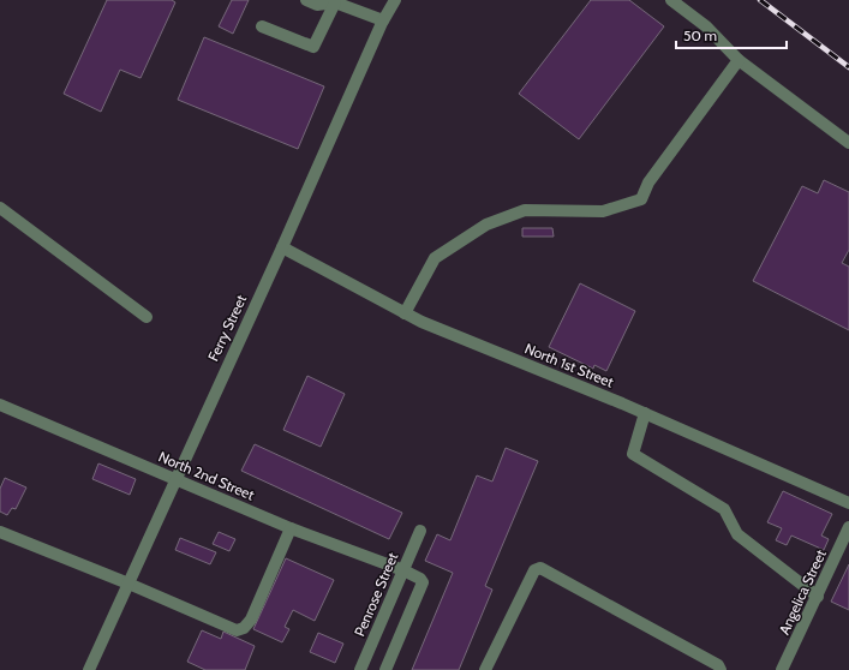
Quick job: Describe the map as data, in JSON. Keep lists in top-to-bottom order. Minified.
{"streets":{"street":["Ferry Street","North 1st Street","North 2nd Street","Angelica Street","Penrose Street"]},"crossings":[["Ferry Street","North 1st Street"],["Ferry Street","North 2nd Street"],["North 2nd Street","Penrose Street"]],"scale_bar":"50 m"}
